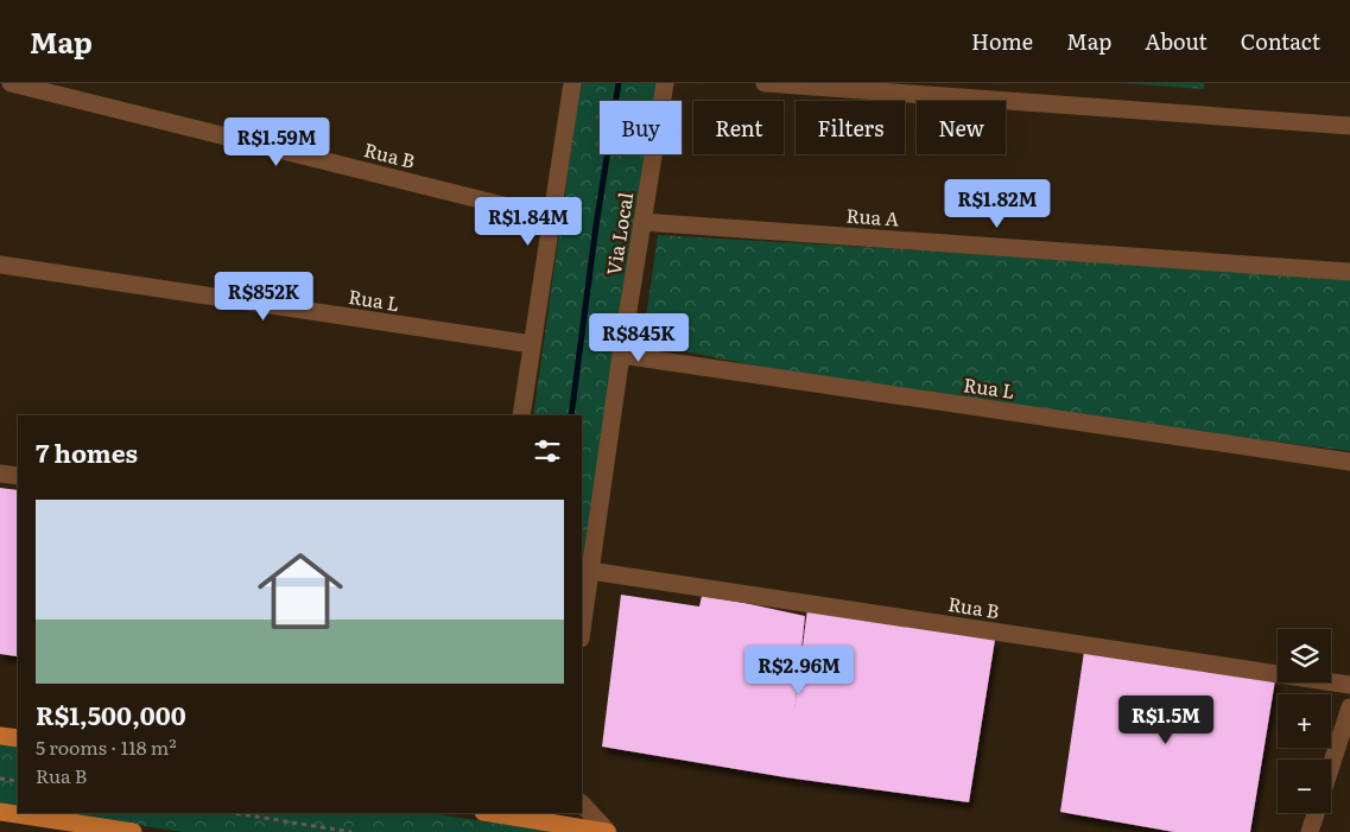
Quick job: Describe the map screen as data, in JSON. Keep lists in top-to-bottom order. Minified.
{"streets":{"street":["Rua B","Rua A","Via Local","Rua L"]},"crossings":[["Rua B","Via Local"],["Rua A","Via Local"],["Via Local","Rua L"]],"page":{"header":"Map","nav":["Home","Map","About","Contact"],"chip":["Buy","Rent","Filters","New"],"price":["R$1.59M","R$1.82M","R$1.84M","R$852K","R$845K","R$2.96M","R$1.5M"],"heading":"7 homes","list":[{"name":"R$1,500,000","note":"5 rooms · 118 m² · Rua B"}],"map_buttons":["+","−"]}}
